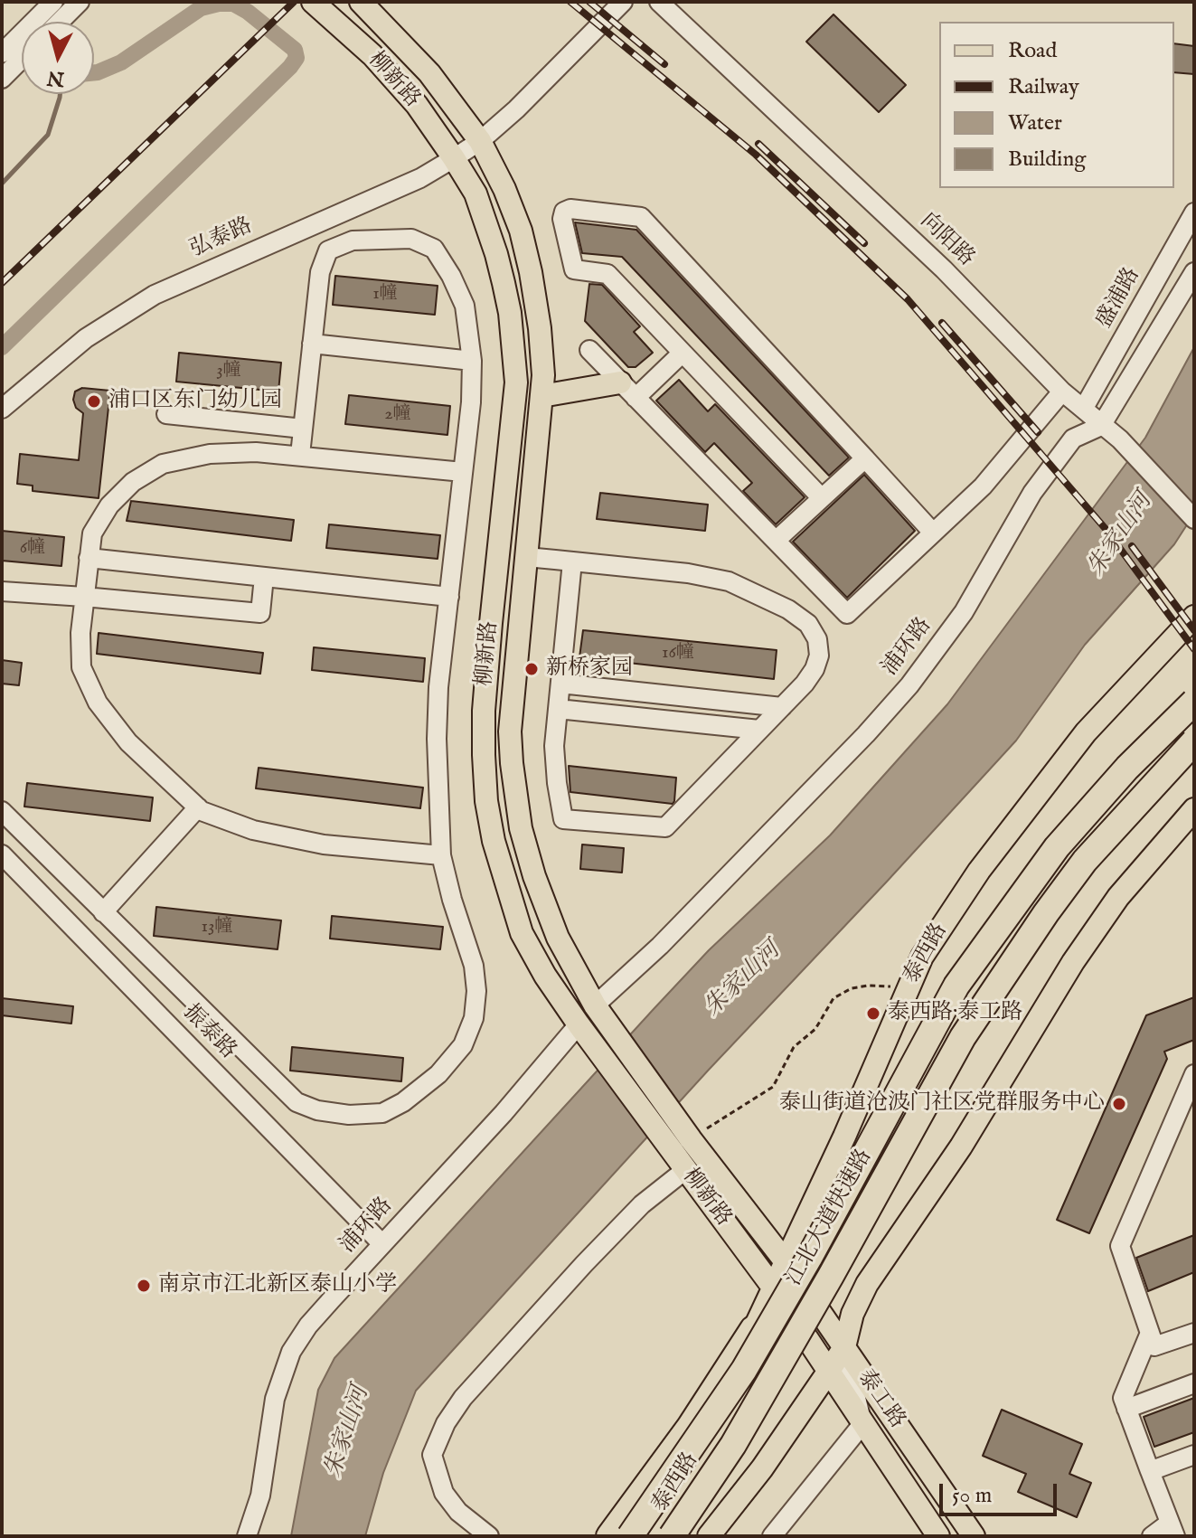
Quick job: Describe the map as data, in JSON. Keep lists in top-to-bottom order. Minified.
{"streets":{"highway":["江北大道快速路"],"main road":["柳新路","泰西路","泰工路"],"street":["弘泰路","向阳路","盛浦路","浦环路","振泰路"]},"crossings":[["柳新路","弘泰路"],["柳新路","浦环路"],["柳新路","泰西路"],["柳新路","泰工路"],["向阳路","盛浦路"],["向阳路","浦环路"],["浦环路","振泰路"],["泰西路","泰工路"]],"water":["朱家山河"],"places":["浦口区东门幼儿园","新桥家园","泰西路·泰工路","泰山街道沧波门社区党群服务中心","南京市江北新区泰山小学"],"house_numbers":["1幢","3幢","2幢","6幢","16幢","13幢"],"legend":["Road","Railway","Water","Building"],"scale_bar":"50 m","north":"bottom"}
